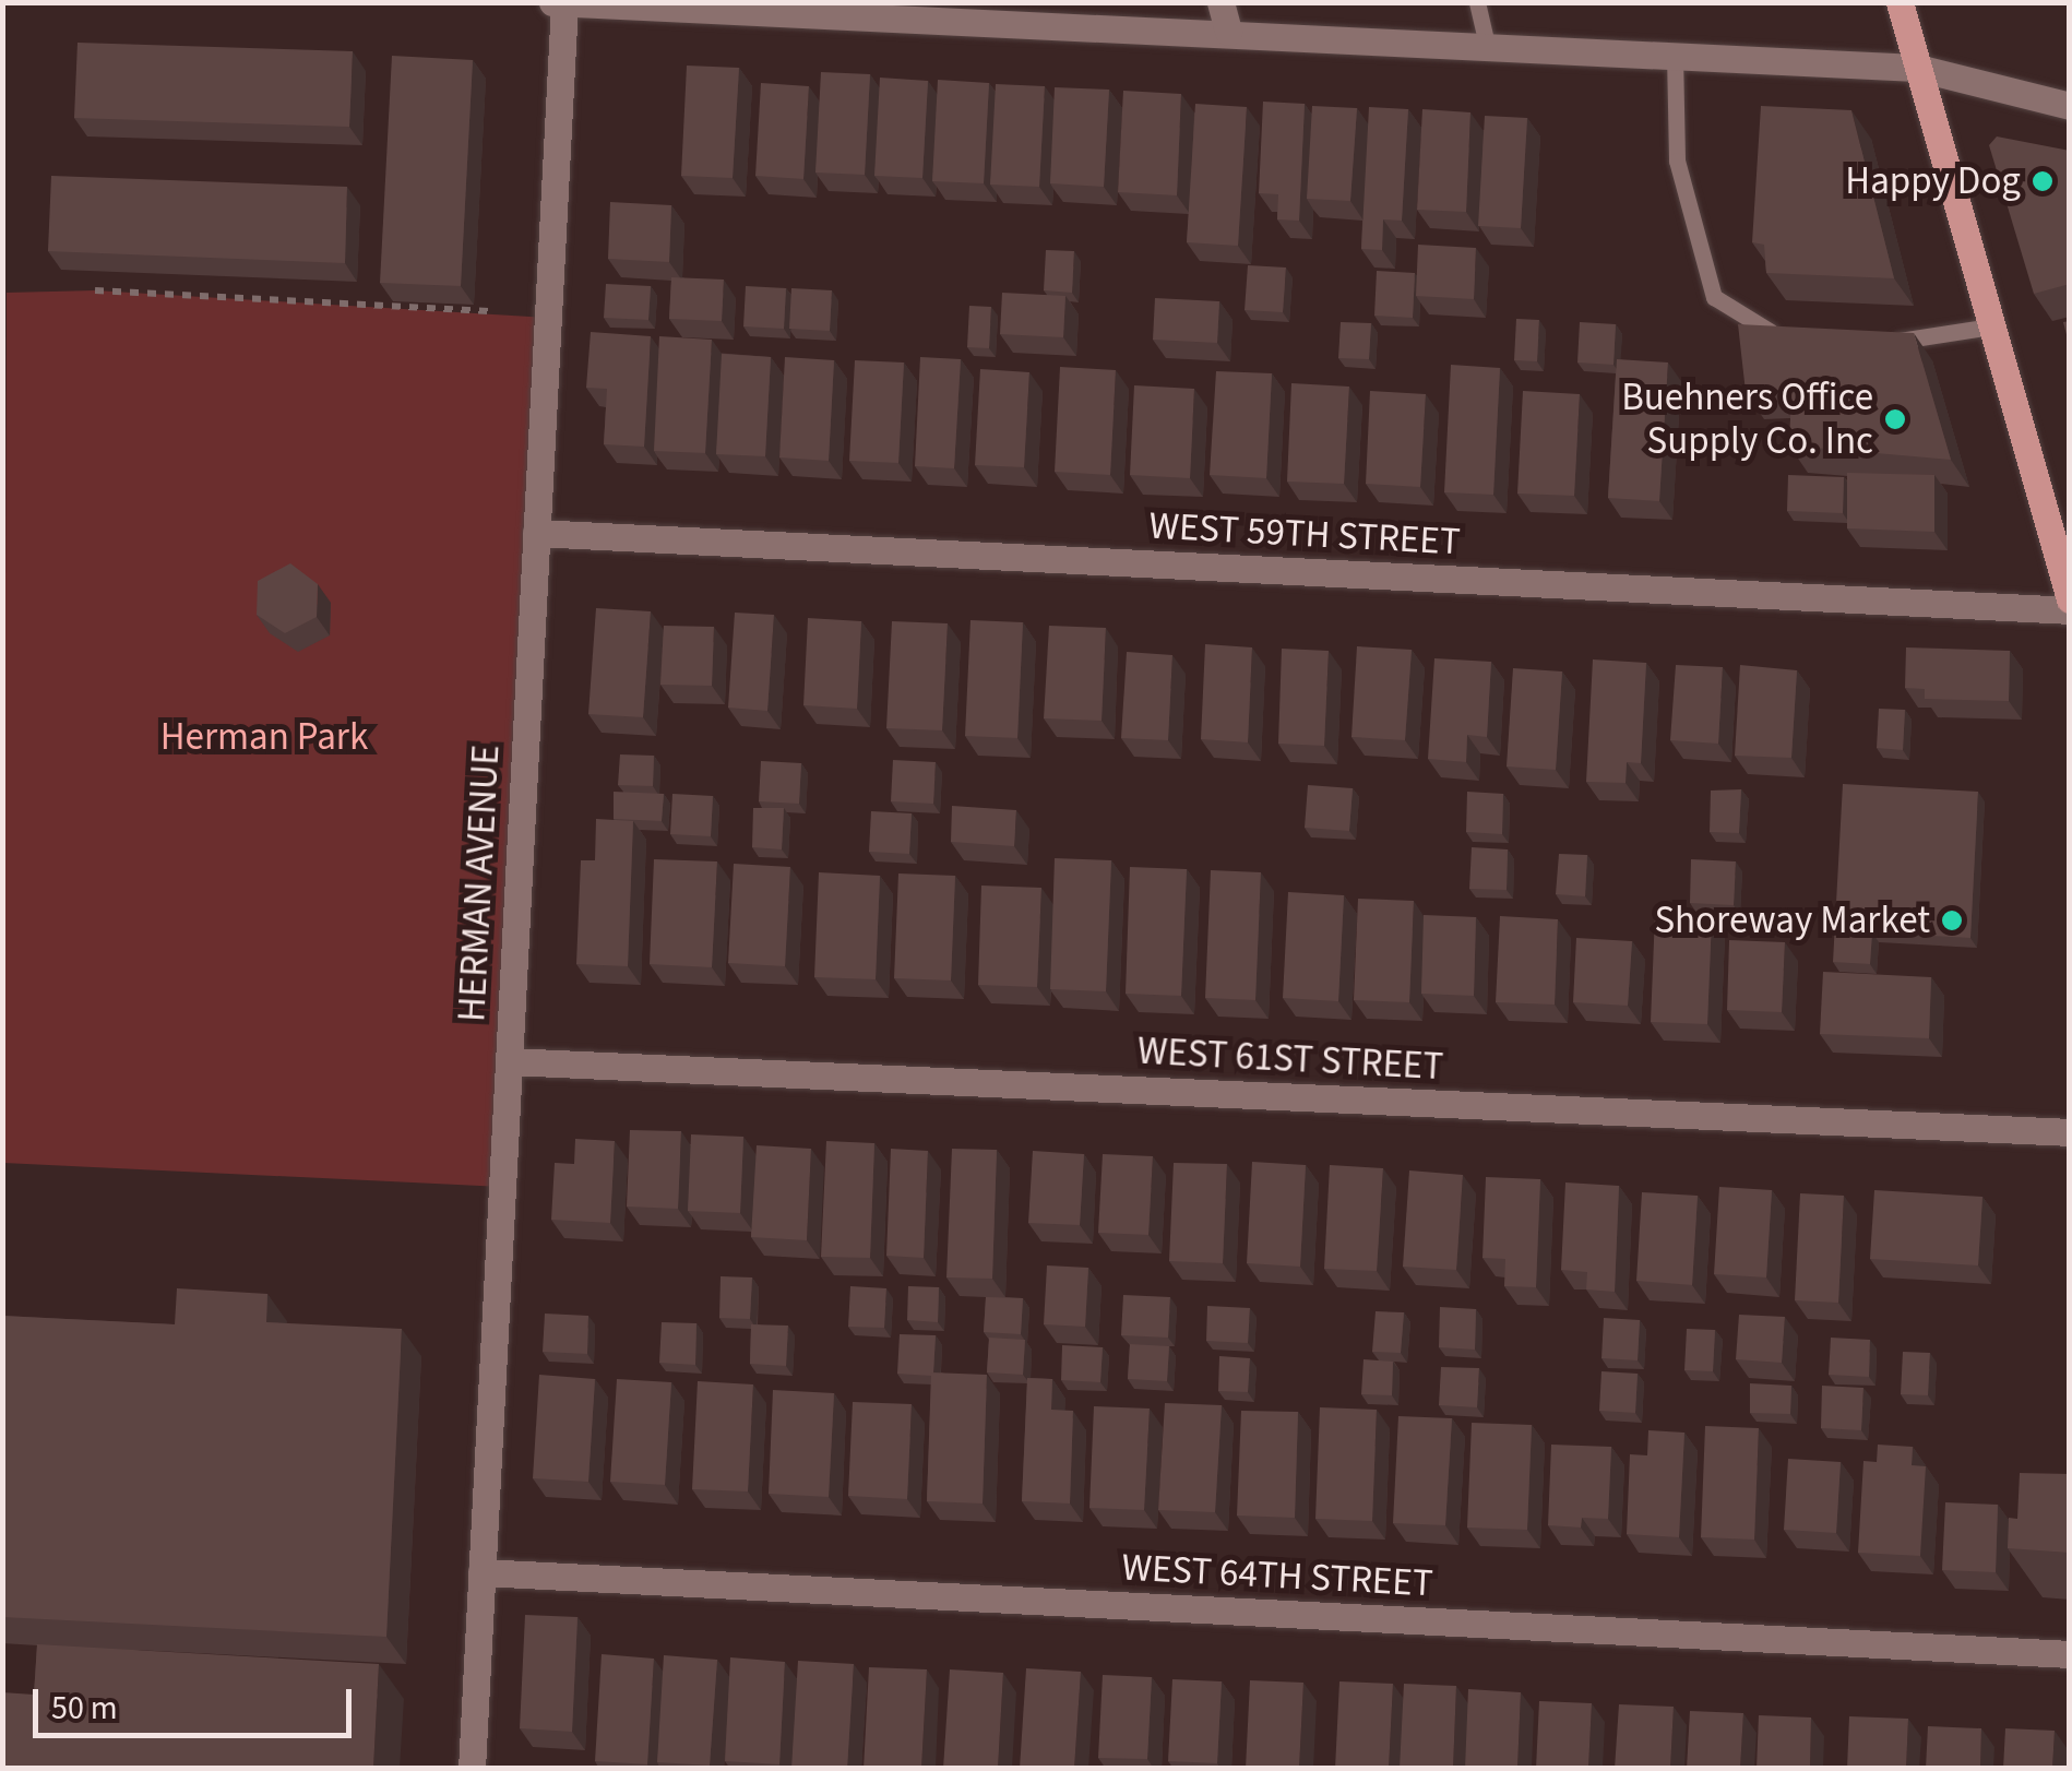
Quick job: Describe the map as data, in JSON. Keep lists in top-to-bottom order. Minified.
{"streets":{"street":["WEST 59TH STREET","HERMAN AVENUE","WEST 61ST STREET","WEST 64TH STREET"]},"crossings":[["WEST 59TH STREET","HERMAN AVENUE"],["HERMAN AVENUE","WEST 61ST STREET"],["HERMAN AVENUE","WEST 64TH STREET"]],"parks":["Herman Park"],"places":["Happy Dog","Buehners Office Supply Co. Inc","Shoreway Market"],"scale_bar":"50 m"}
